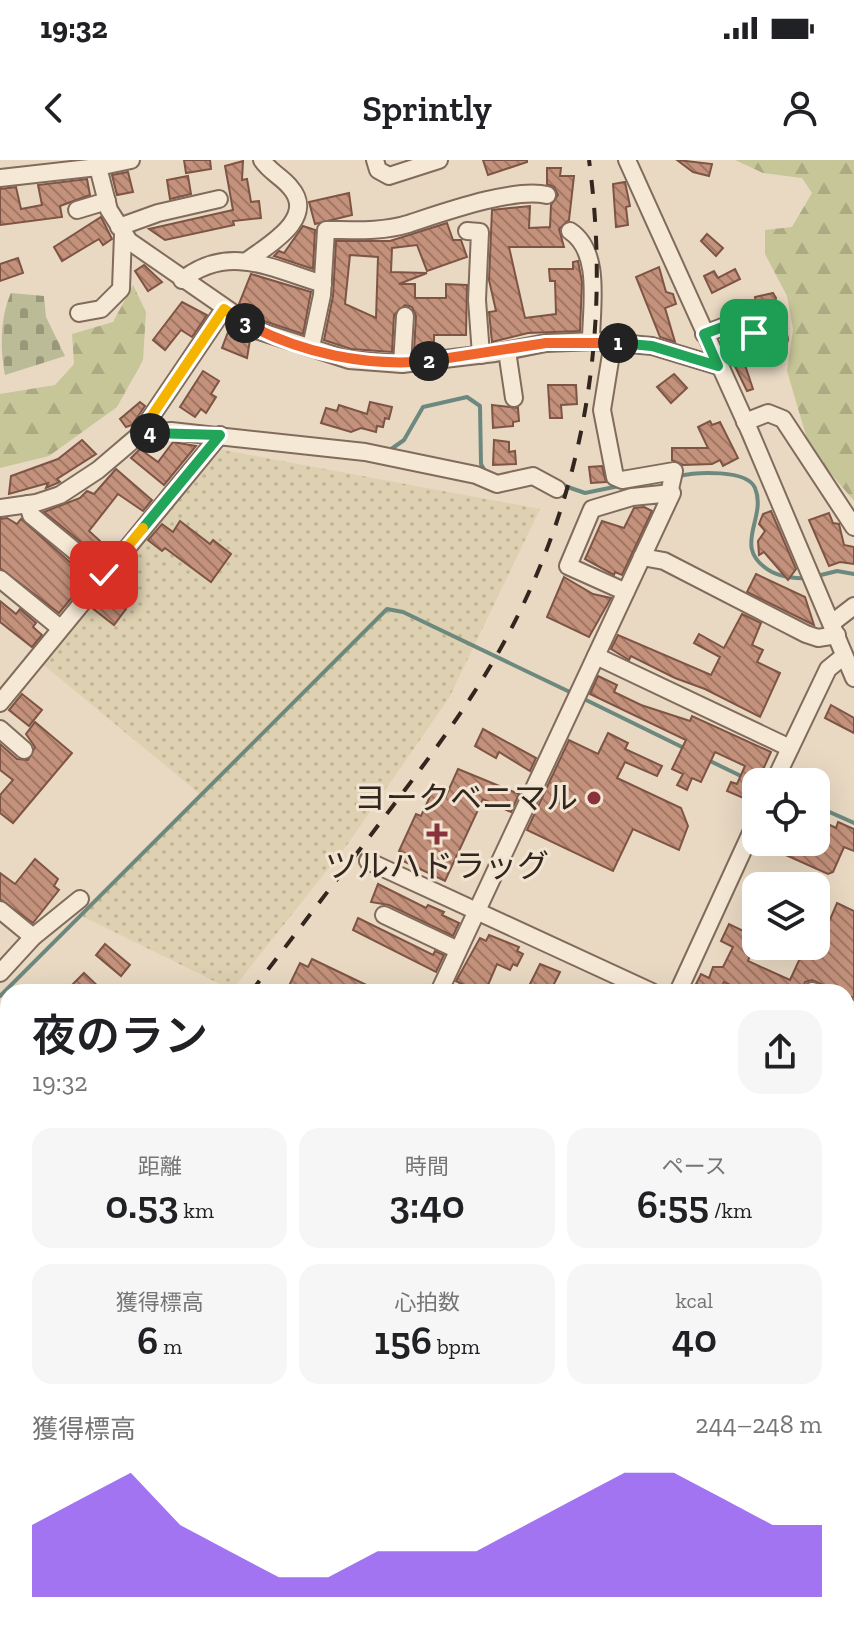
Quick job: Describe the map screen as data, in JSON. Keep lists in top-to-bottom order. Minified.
{"places":{"other":["ヨークベニマル"],"health":["ツルハドラッグ"]},"page":{"status":"19:32","header":"Sprintly","pins":["3","1","2","4"],"heading":["夜のラン","19:32"],"stats":[["距離","0.53 km"],["時間","3:40"],["ペース","6:55 /km"],["獲得標高","6 m"],["心拍数","156 bpm"],["kcal","40"]],"chart":["獲得標高","244–248 m"]}}
